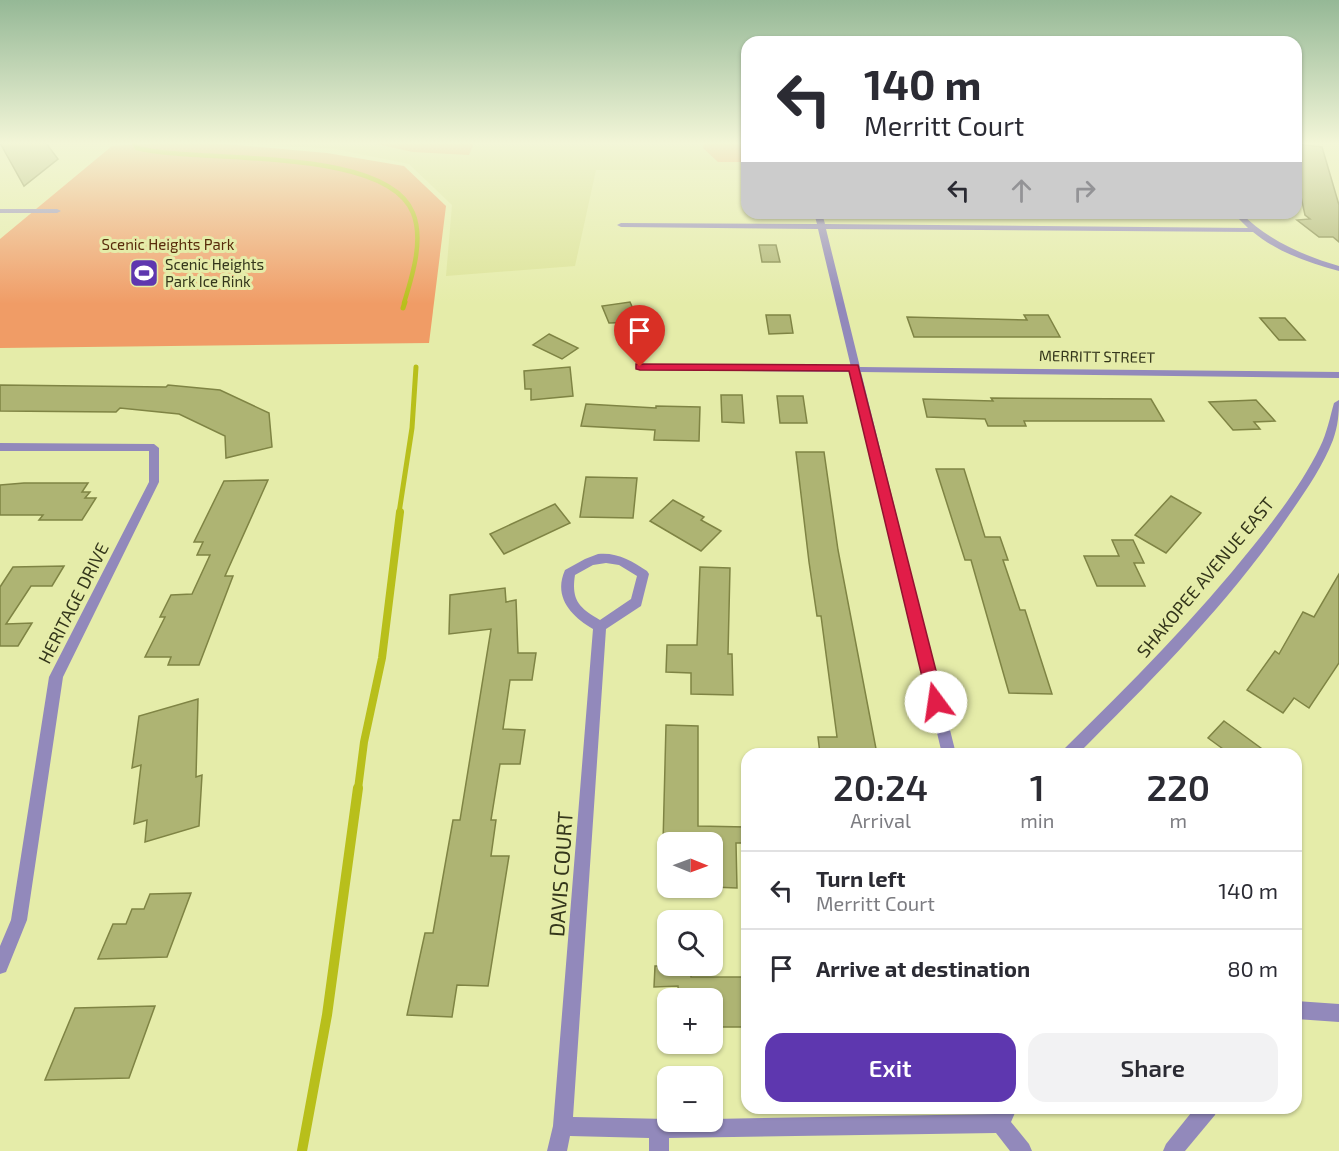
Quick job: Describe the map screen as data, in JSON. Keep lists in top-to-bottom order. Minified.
{"streets":{"street":["MERRITT STREET","SHAKOPEE AVENUE EAST","HERITAGE DRIVE","DAVIS COURT"]},"parks":["Scenic Heights Park"],"places":{"sports":["Scenic Heights Park Ice Rink"]},"north":"right","page":{"turn":["140 m","Merritt Court"],"eta":["20:24","Arrival","1","min","220","m"],"map_buttons":["+","−"],"list":[{"name":"Turn left","note":"Merritt Court","value":"140 m"},{"name":"Arrive at destination","value":"80 m"}],"buttons":["Exit","Share"]}}
